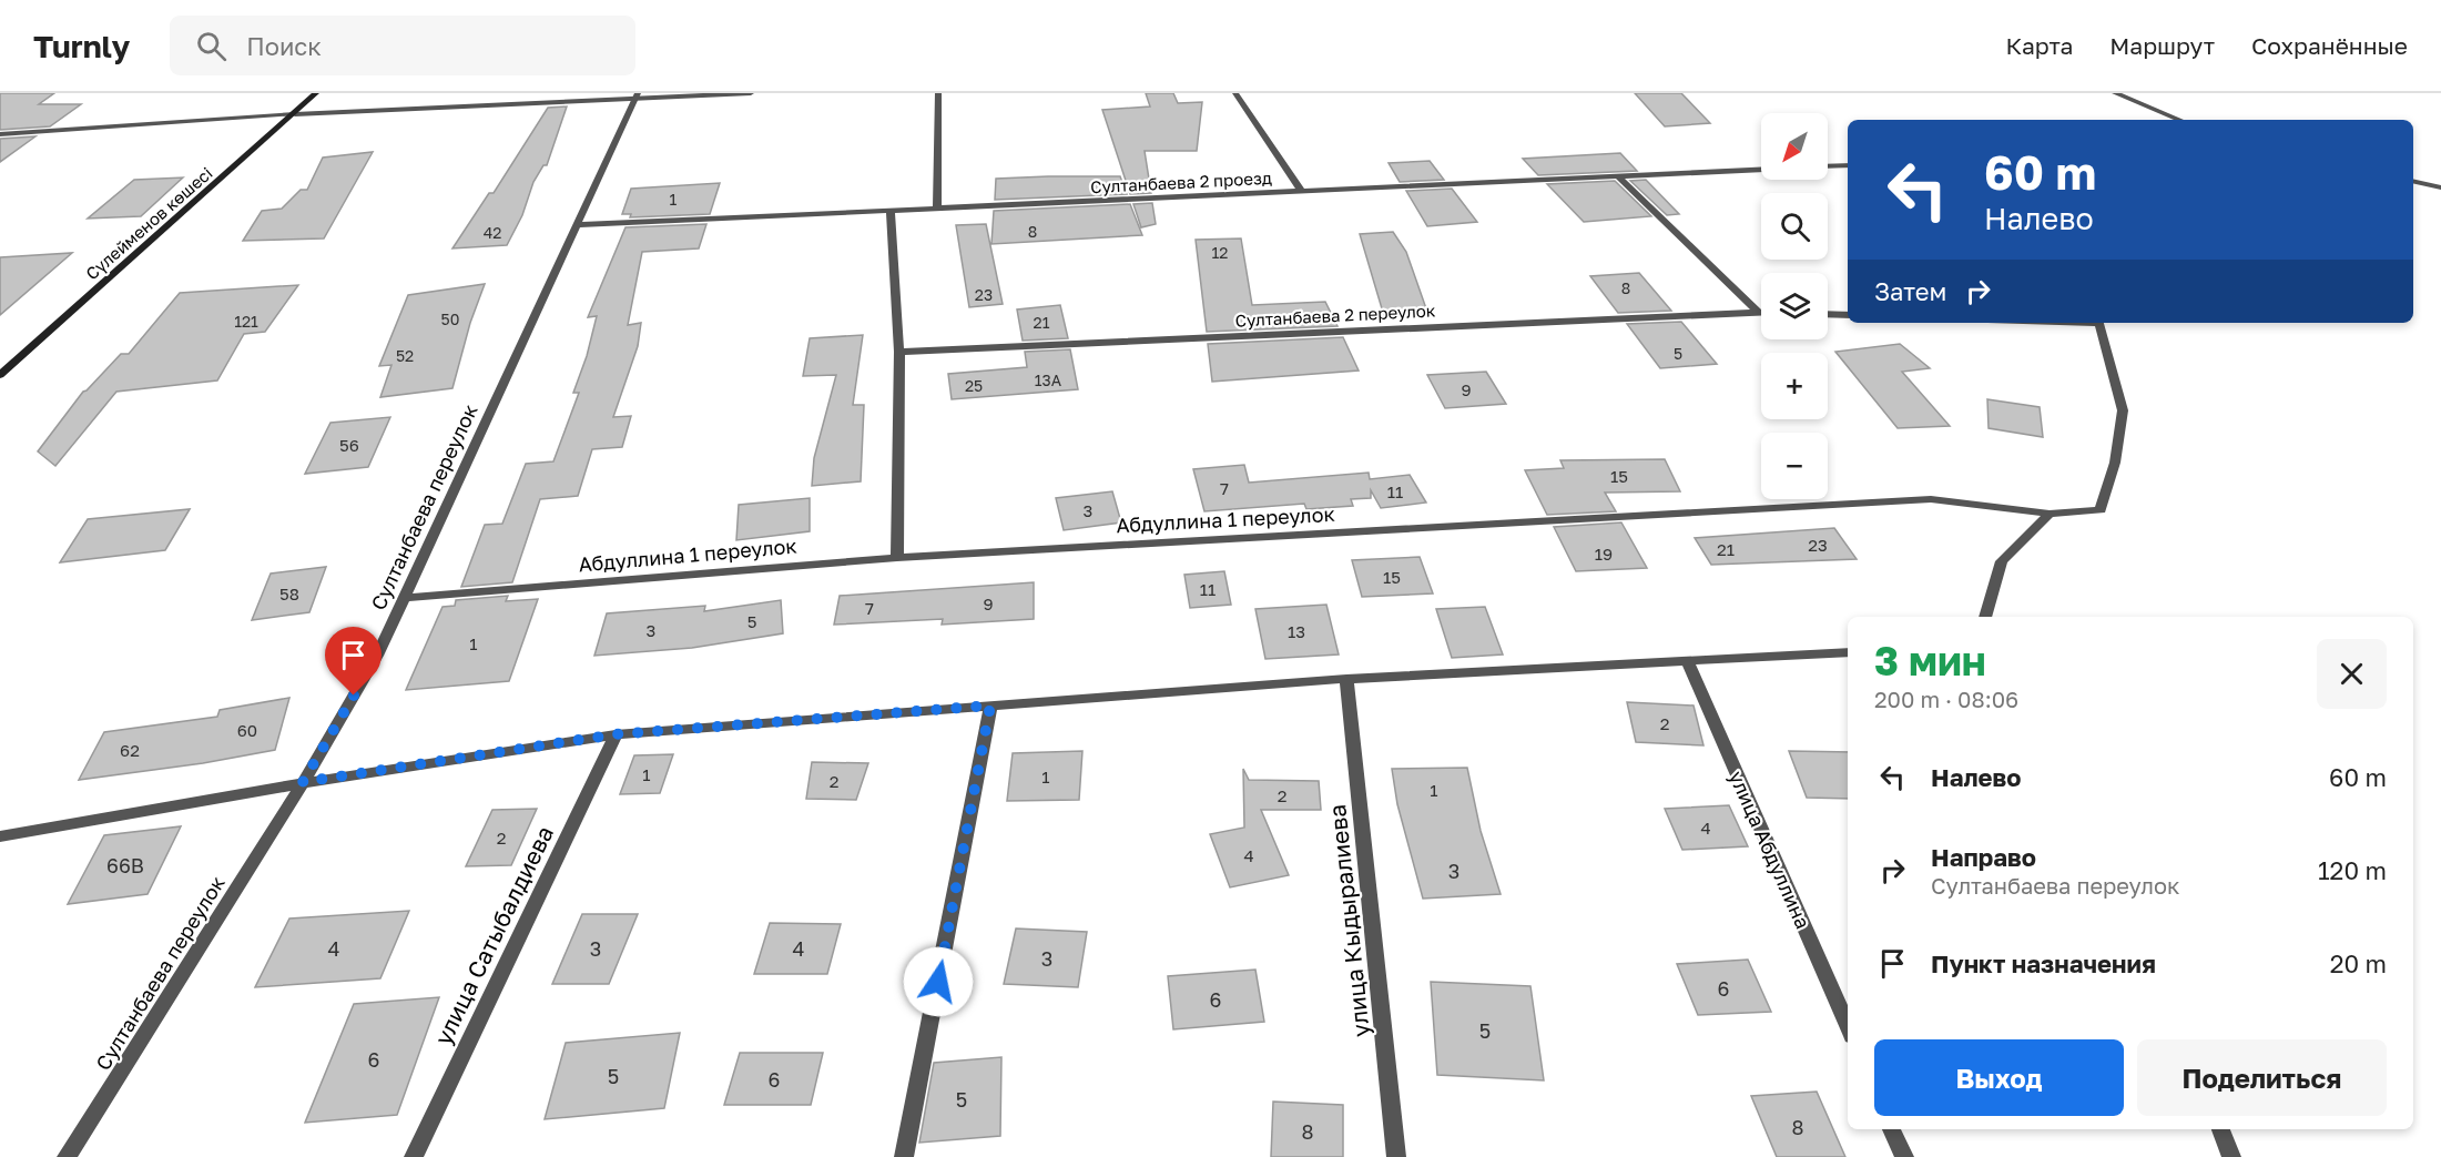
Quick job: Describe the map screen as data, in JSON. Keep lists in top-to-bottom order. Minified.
{"streets":{"main road":["Сүлейменов көшесі"],"street":["Султанбаева 2 проезд","Султанбаева 2 переулок","Султанбаева переулок","Абдуллина 1 переулок","улица Абдуллина","улица Кыдыралиева","улица Сатыбалдиева"]},"crossings":[["Султанбаева 2 проезд","Султанбаева переулок"],["Султанбаева переулок","Абдуллина 1 переулок"]],"house_numbers":["1","8","42","12","8","23","50","121","21","5","52","13А","25","9","56","15","7","11","3","23","21","19","15","11","58","9","7","5","3","13","1","2","60","62","1","1","2","1","2","4","2","4","66В","3","4","3","4","3","6","6","5","6","5","6","5","8","8"],"north":"bottom left","page":{"header":"Turnly","search":"Поиск","nav":["Карта","Маршрут","Сохранённые"],"map_buttons":["+","−"],"turn":["60 m","Налево"],"then":"Затем","heading":["3 мин","200 m · 08:06"],"list":[{"name":"Налево","value":"60 m"},{"name":"Направо","note":"Султанбаева переулок","value":"120 m"},{"name":"Пункт назначения","value":"20 m"}],"buttons":["Выход","Поделиться"]}}
